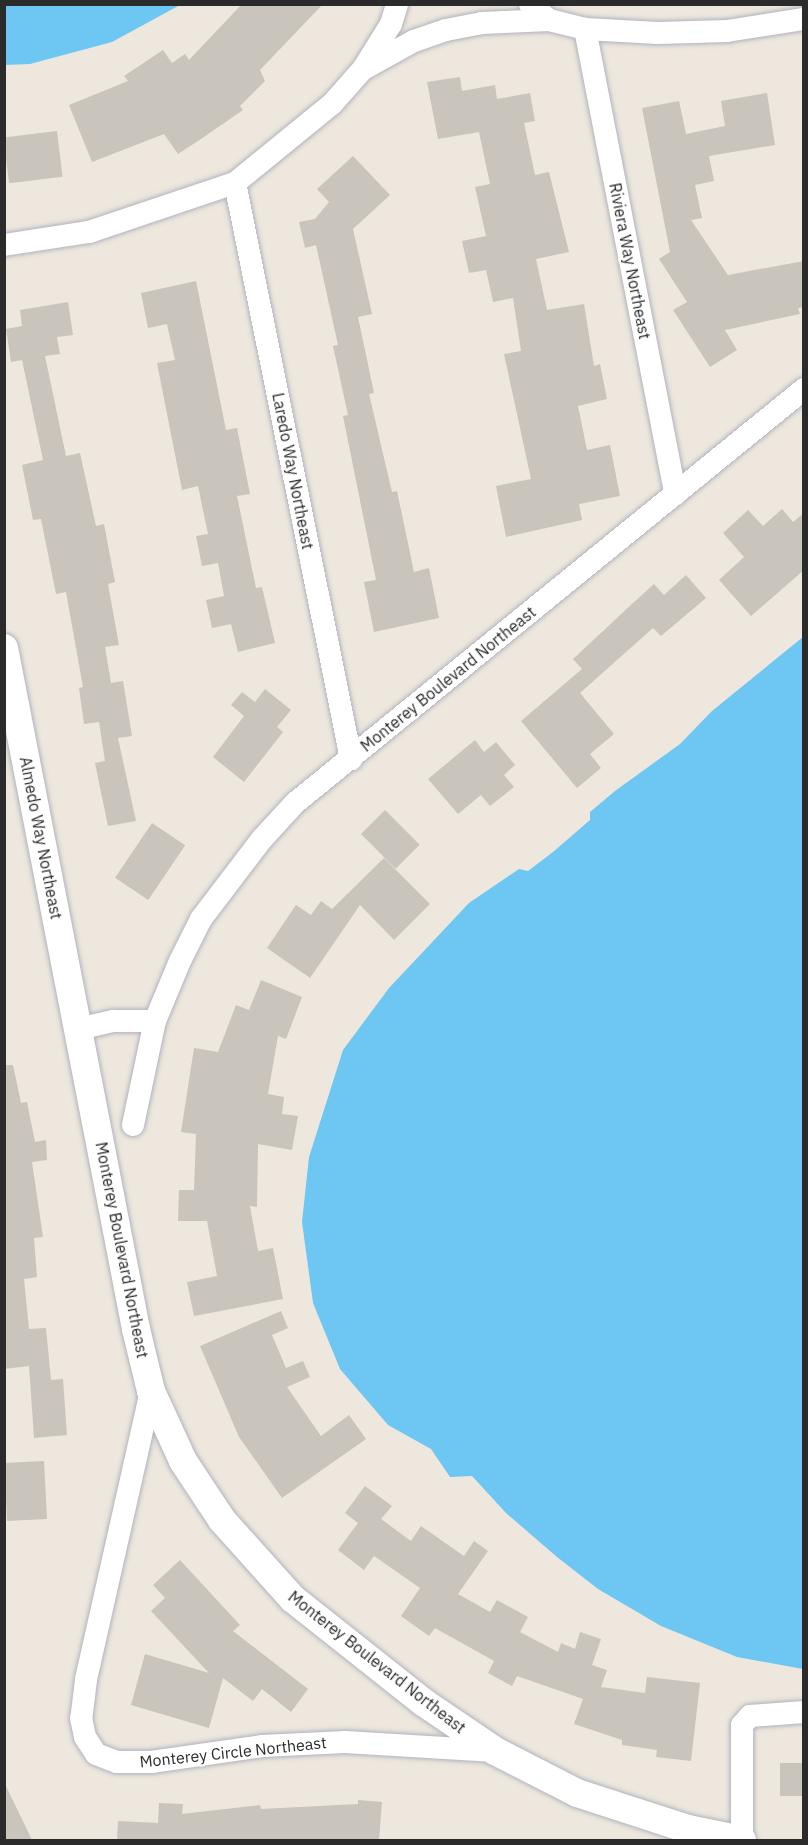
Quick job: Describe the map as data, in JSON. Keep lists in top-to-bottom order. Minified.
{"streets":{"street":["Riviera Way Northeast","Laredo Way Northeast","Monterey Boulevard Northeast","Almedo Way Northeast","Monterey Circle Northeast"]},"crossings":[["Riviera Way Northeast","Monterey Boulevard Northeast"],["Laredo Way Northeast","Monterey Boulevard Northeast"],["Monterey Boulevard Northeast","Almedo Way Northeast"],["Monterey Boulevard Northeast","Monterey Circle Northeast"]]}
